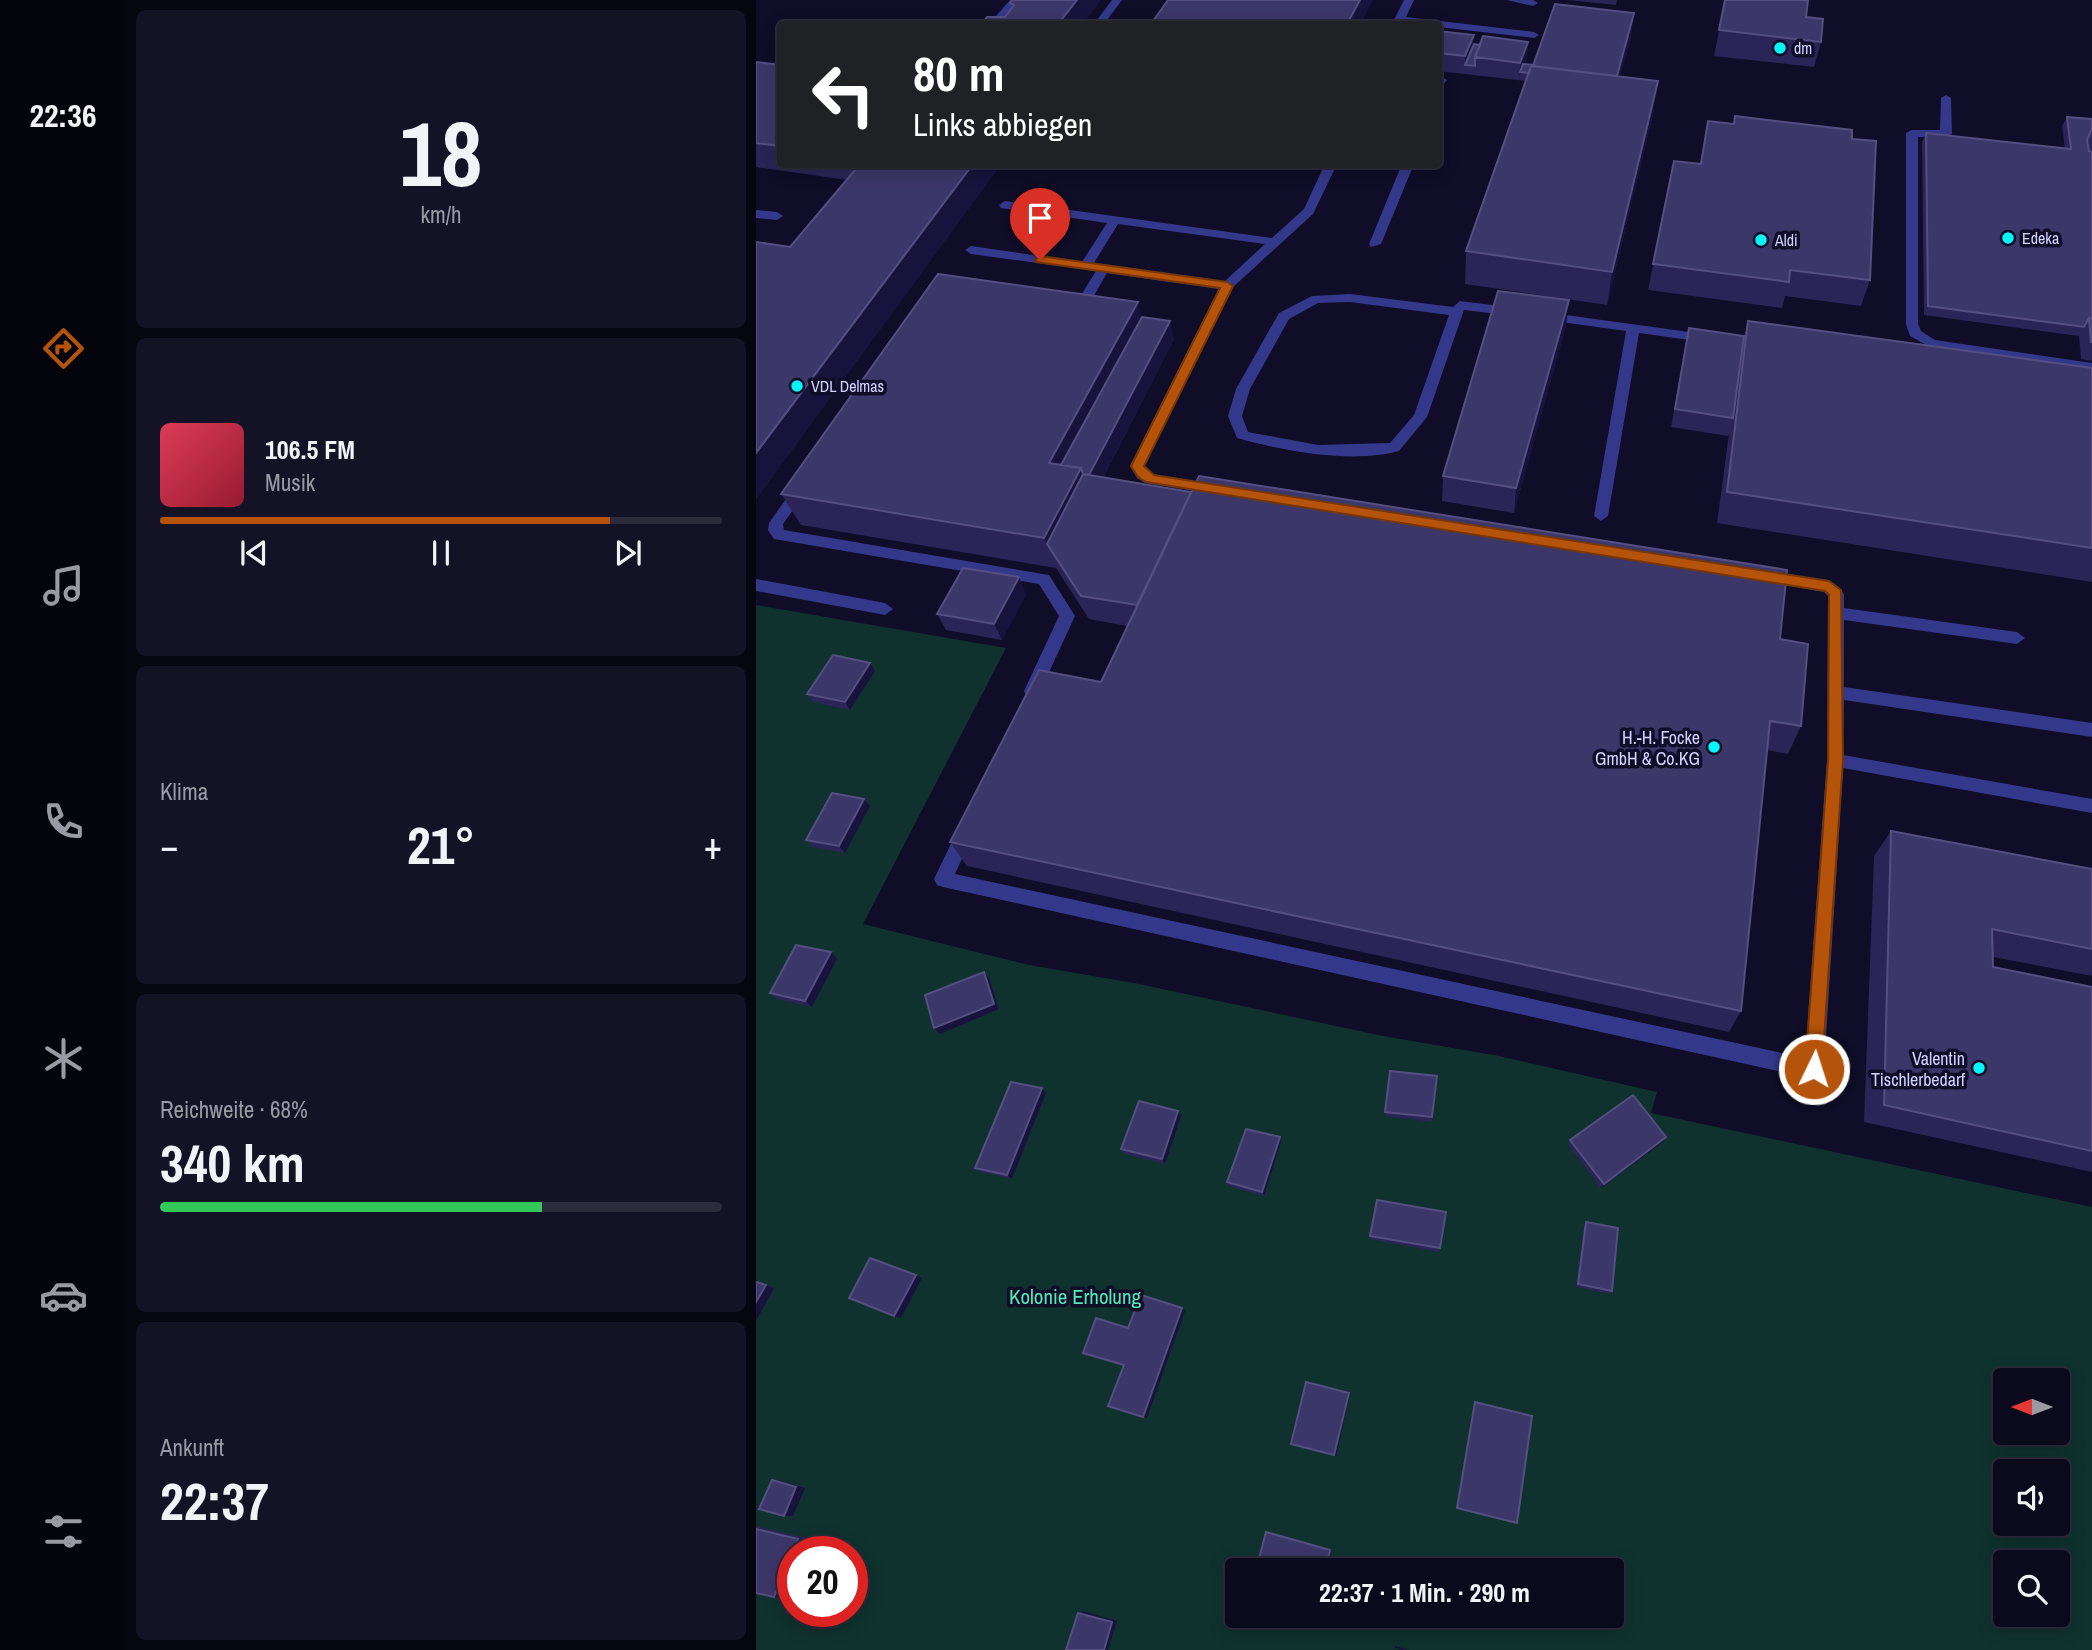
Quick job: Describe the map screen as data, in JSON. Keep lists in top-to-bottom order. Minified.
{"parks":["Kolonie Erholung"],"places":["dm","Edeka","Aldi","VDL Delmas","H.-H. Focke GmbH & Co.KG","Valentin Tischlerbedarf"],"north":"left","page":{"tabs":"22:36","tile":[["18","km/h"],"Klima",["Reichweite · 68%","340 km"],["Ankunft","22:37"]],"turn":["80 m","Links abbiegen"],"song":["106.5 FM","Musik"],"heat":["−","21°","+"],"limit":"20","trip":"22:37 · 1 Min. · 290 m"}}
